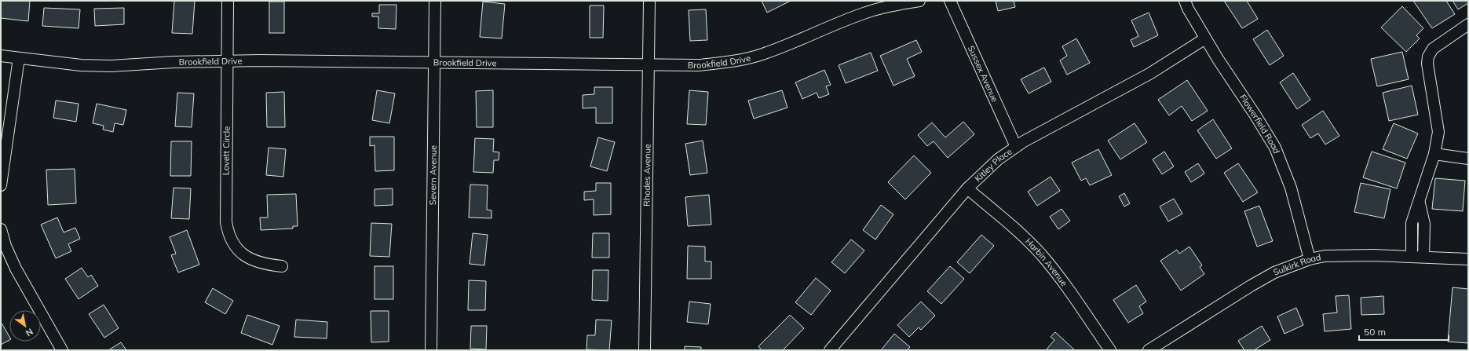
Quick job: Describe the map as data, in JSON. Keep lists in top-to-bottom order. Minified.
{"streets":{"street":["Brookfield Drive","Sussex Avenue","Flowerfield Road","Lovett Circle","Kitley Place","Severn Avenue","Rhodes Avenue","Harbin Avenue","Sulkirk Road"]},"crossings":[["Brookfield Drive","Lovett Circle"],["Brookfield Drive","Severn Avenue"],["Brookfield Drive","Rhodes Avenue"],["Sussex Avenue","Kitley Place"],["Flowerfield Road","Kitley Place"],["Flowerfield Road","Sulkirk Road"],["Kitley Place","Harbin Avenue"]],"scale_bar":"50 m","north":"bottom right"}
